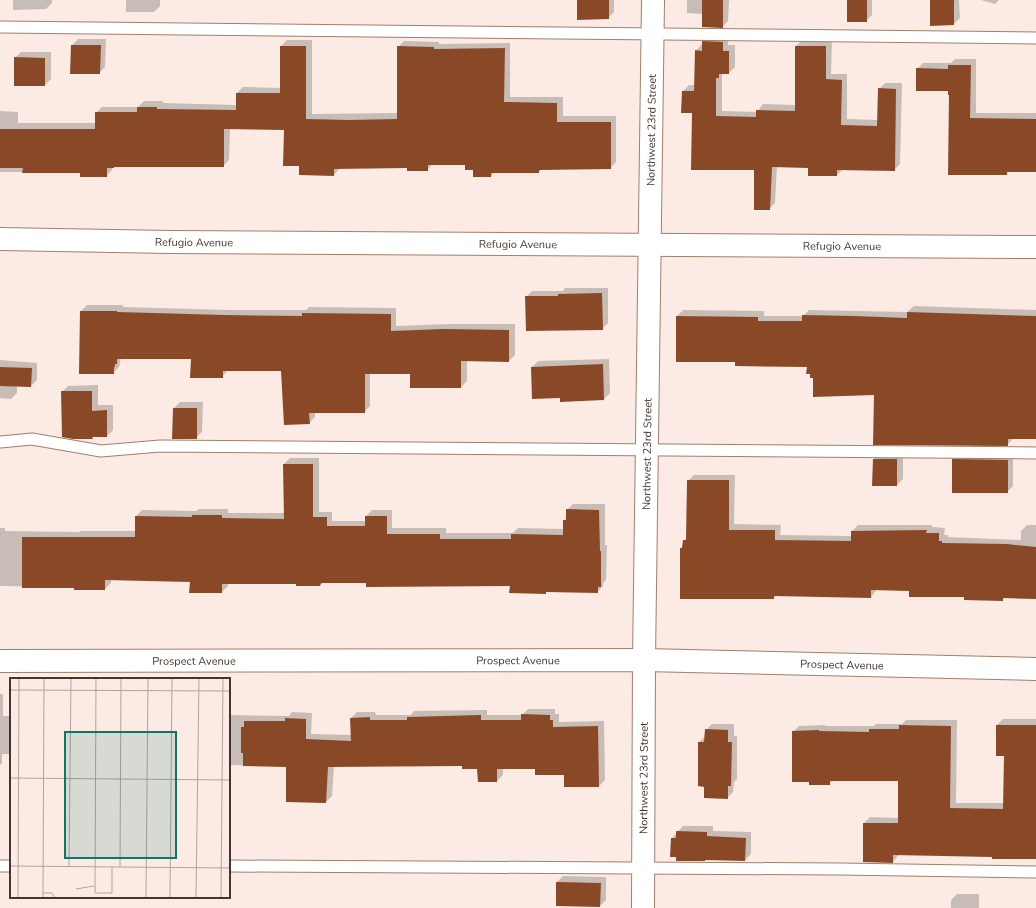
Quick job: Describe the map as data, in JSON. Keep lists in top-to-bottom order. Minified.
{"streets":{"street":["Northwest 23rd Street","Refugio Avenue","Prospect Avenue"]},"crossings":[["Northwest 23rd Street","Refugio Avenue"],["Northwest 23rd Street","Prospect Avenue"]]}
